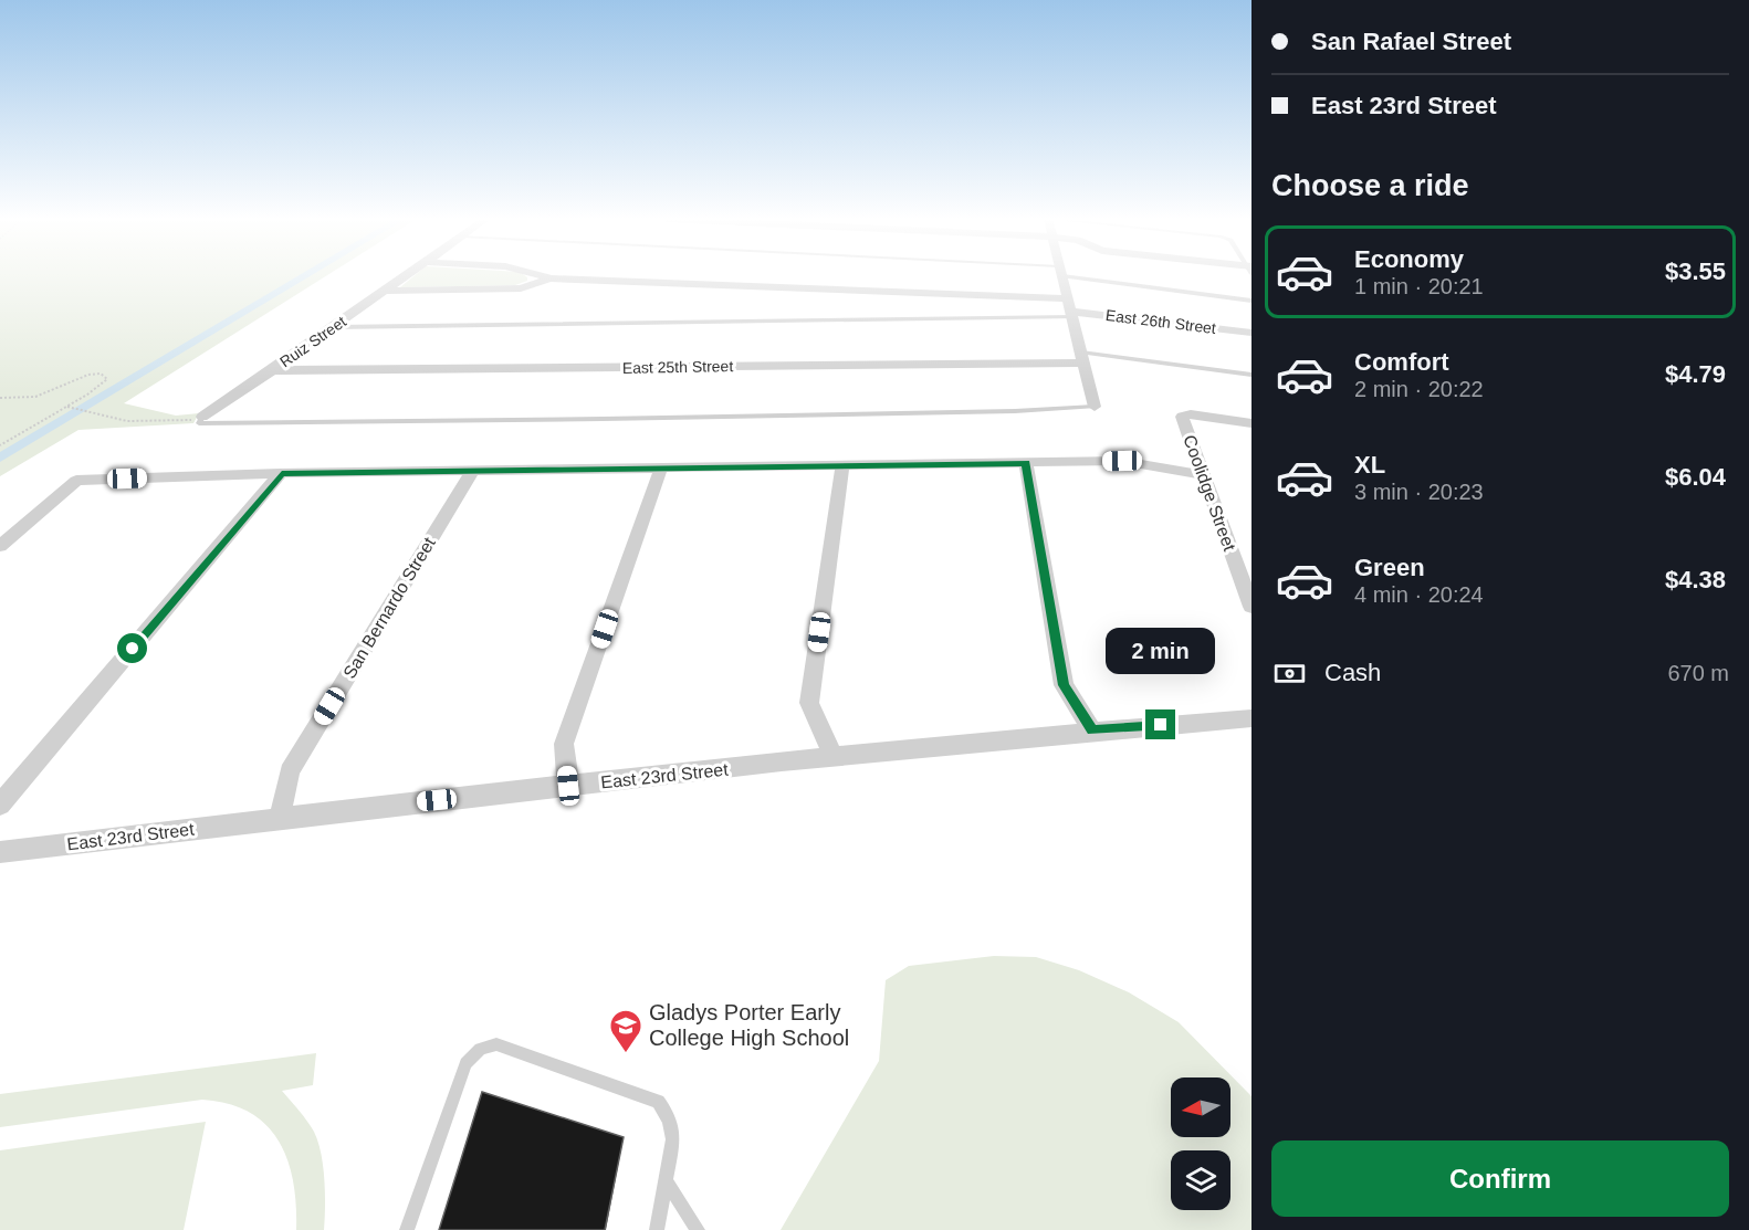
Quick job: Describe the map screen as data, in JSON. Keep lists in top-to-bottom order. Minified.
{"streets":{"street":["East 26th Street","Ruiz Street","East 25th Street","Coolidge Street","San Bernardo Street","East 23rd Street"]},"crossings":[["Ruiz Street","East 25th Street"],["San Bernardo Street","East 23rd Street"]],"places":{"school or university":["Gladys Porter Early College High School"]},"north":"left","page":{"banner":["San Rafael Street","East 23rd Street"],"heading":"Choose a ride","list":[{"name":"Economy","note":"1 min · 20:21","value":"$3.55"},{"name":"Comfort","note":"2 min · 20:22","value":"$4.79"},{"name":"XL","note":"3 min · 20:23","value":"$6.04"},{"name":"Green","note":"4 min · 20:24","value":"$4.38"}],"bubble":"2 min","pay":["Cash","670 m"],"buttons":"Confirm"}}
